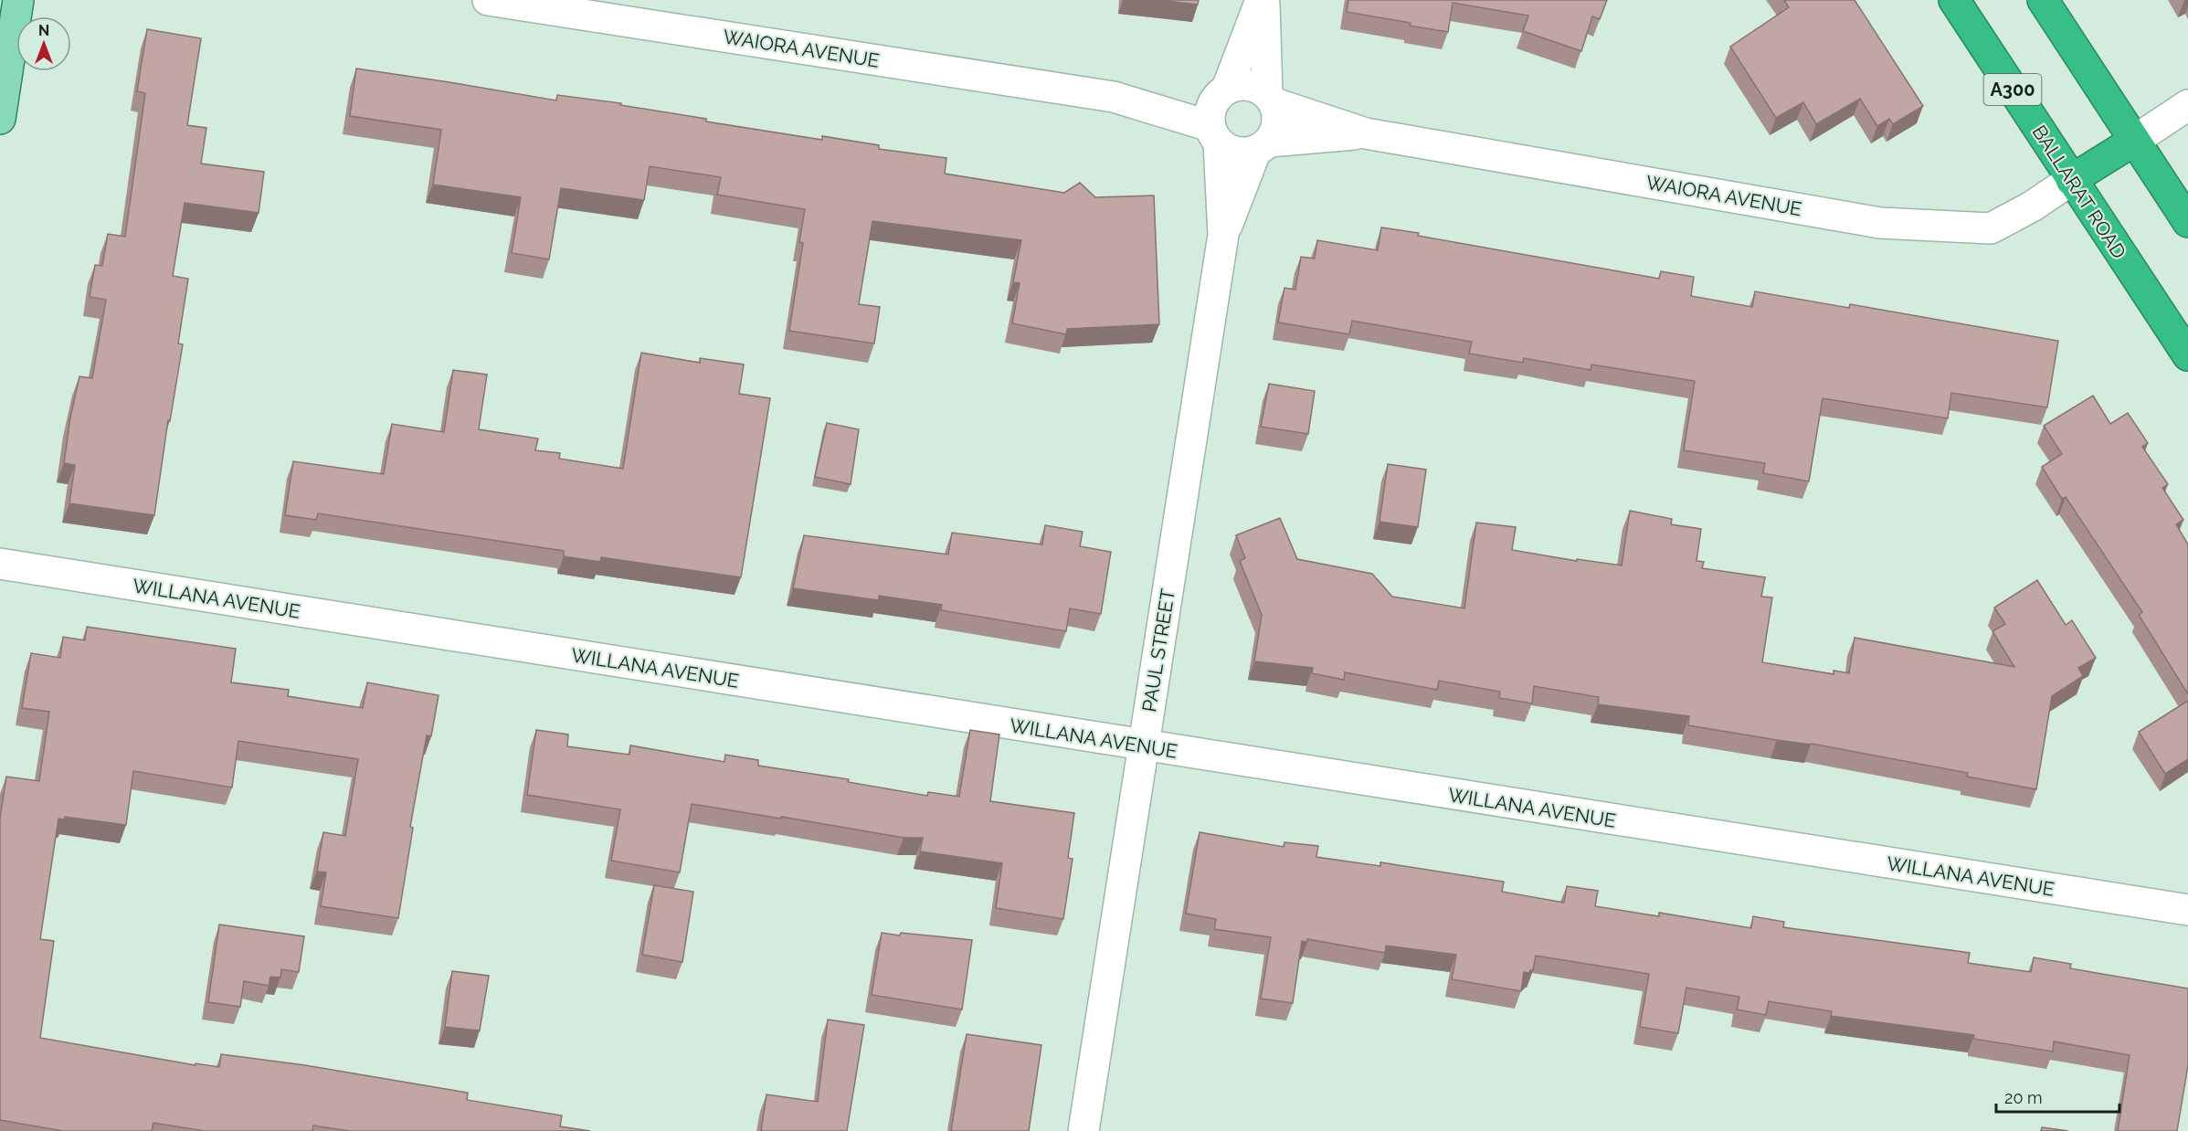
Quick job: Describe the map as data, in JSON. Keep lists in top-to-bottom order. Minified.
{"streets":{"highway":["A300","BALLARAT ROAD"],"street":["WAIORA AVENUE","WILLANA AVENUE","PAUL STREET"]},"crossings":[["WAIORA AVENUE","BALLARAT ROAD"],["WAIORA AVENUE","PAUL STREET"],["WILLANA AVENUE","PAUL STREET"]],"scale_bar":"20 m","north":"top"}
